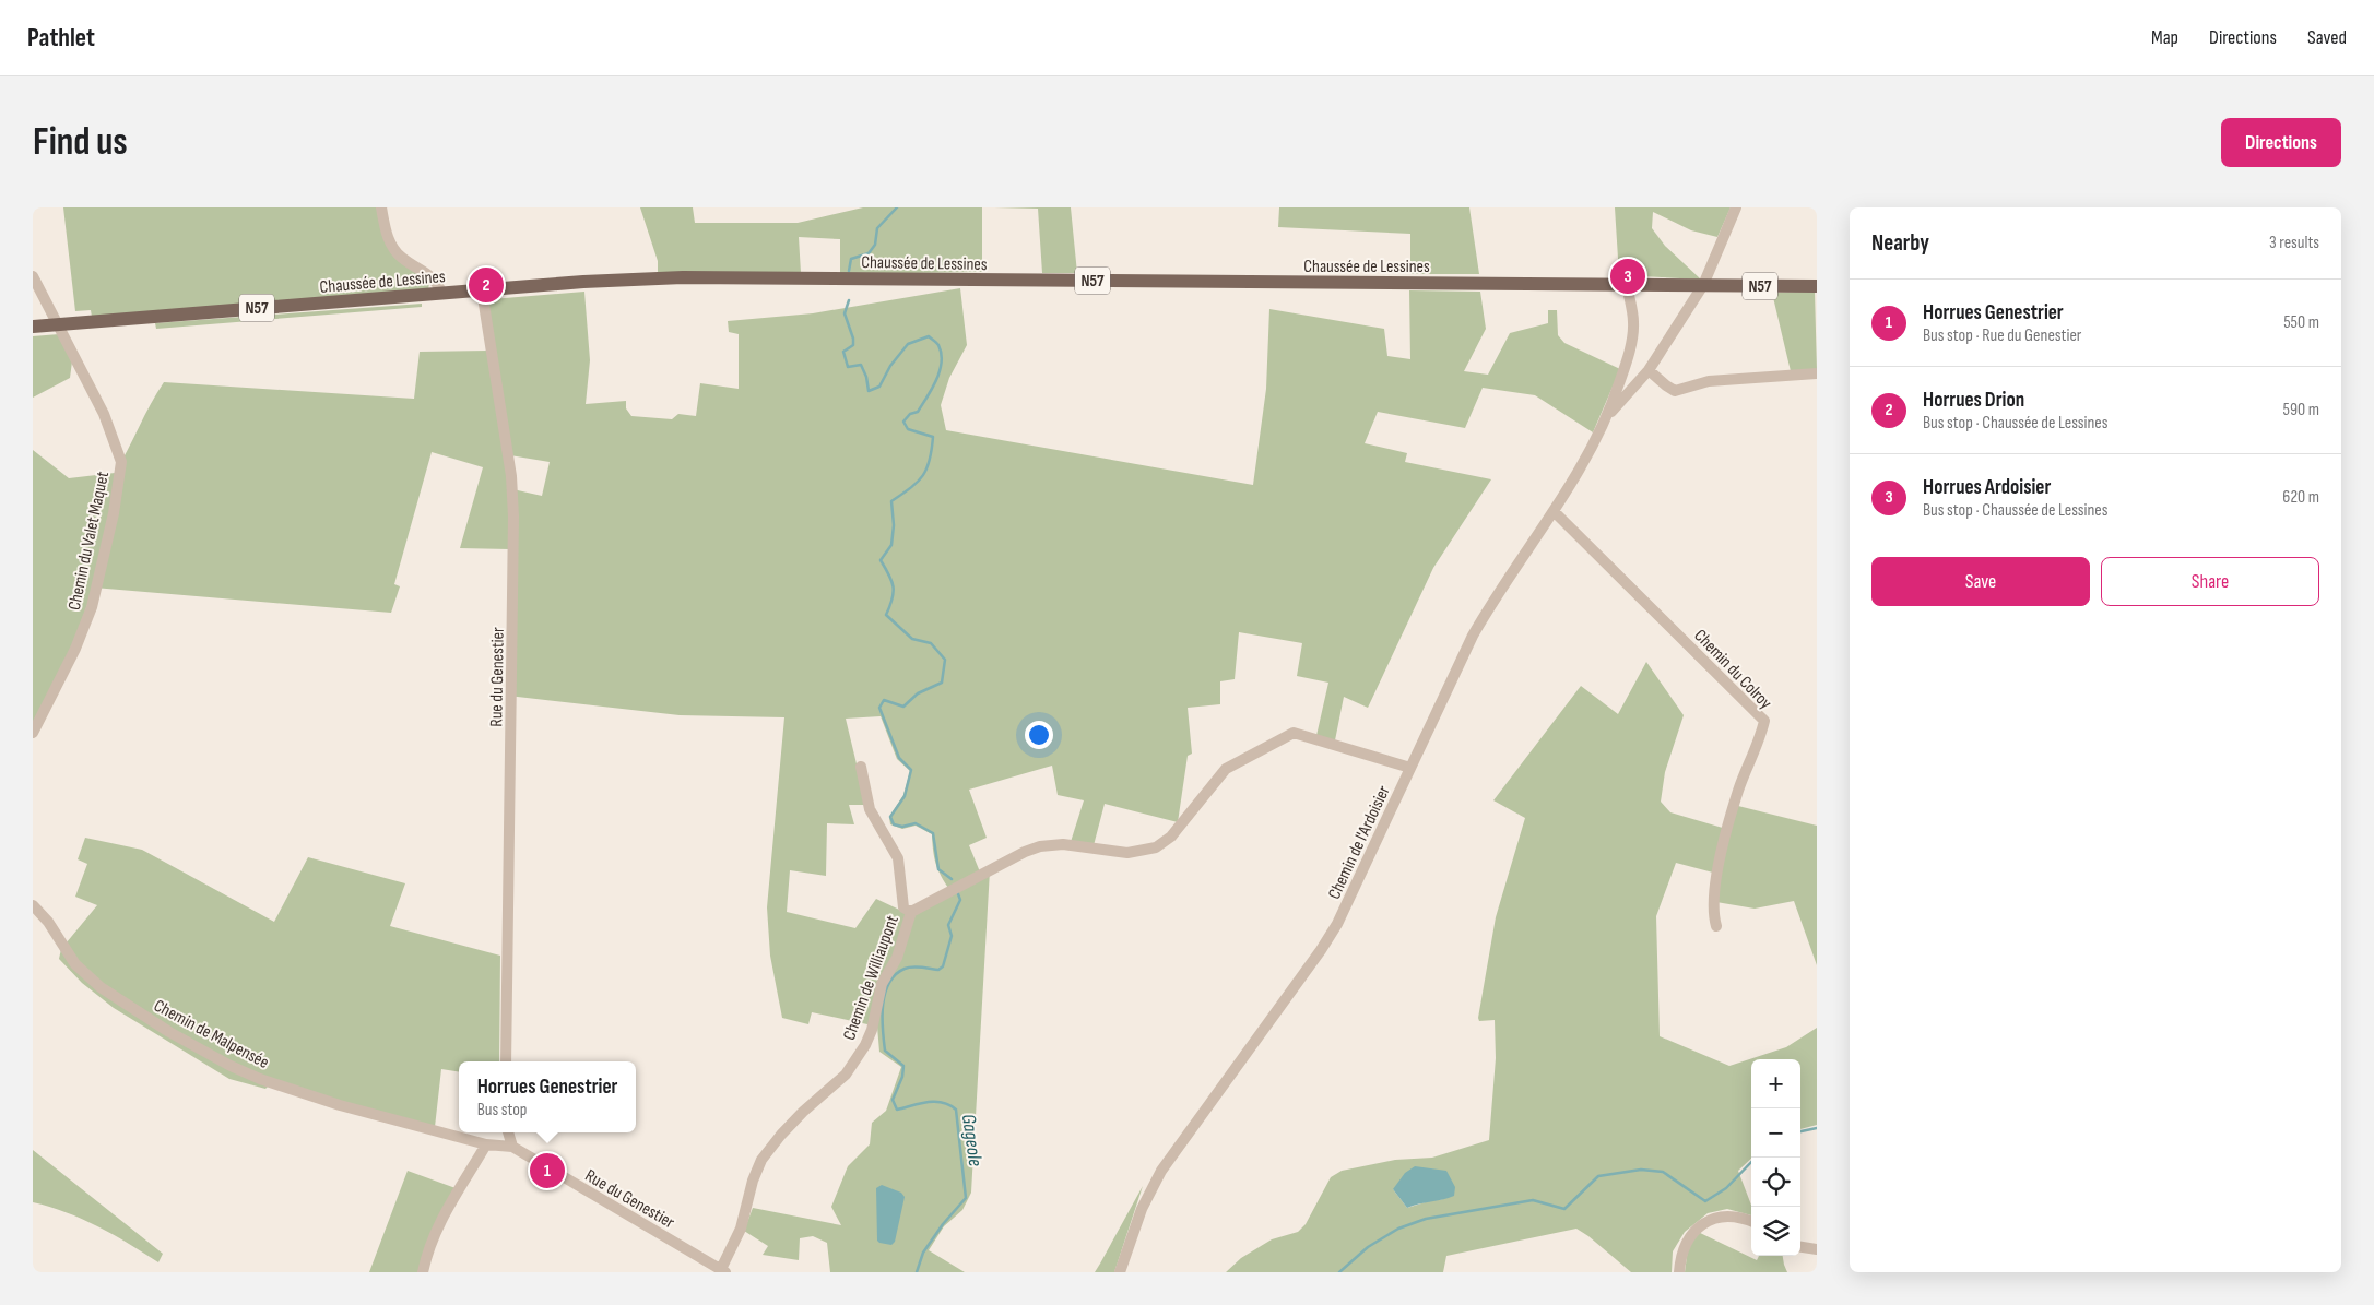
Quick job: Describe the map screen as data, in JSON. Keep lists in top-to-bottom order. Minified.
{"streets":{"main road":["Chaussée de Lessines","N57"],"street":["Chemin du Valet Maquet","Chemin du Colroy","Rue du Genestier","Chemin de l'Ardoisier","Chemin de Williaupont","Chemin de Malpensée"]},"crossings":[["Chaussée de Lessines","Chemin du Valet Maquet"],["Chaussée de Lessines","Rue du Genestier"],["Chaussée de Lessines","Chemin de l'Ardoisier"],["Chemin du Colroy","Chemin de l'Ardoisier"],["Rue du Genestier","Chemin de Williaupont"],["Rue du Genestier","Chemin de Malpensée"],["Chemin de l'Ardoisier","Chemin de Williaupont"]],"water":["Gageole"],"page":{"header":"Pathlet","nav":["Map","Directions","Saved"],"buttons":["Directions",["Save","Share"]],"title":"Find us","heading":["Nearby","3 results"],"pins":["3","2","1"],"list":[{"mark":"1","name":"Horrues Genestrier","note":"Bus stop · Rue du Genestier","value":"550 m"},{"mark":"2","name":"Horrues Drion","note":"Bus stop · Chaussée de Lessines","value":"590 m"},{"mark":"3","name":"Horrues Ardoisier","note":"Bus stop · Chaussée de Lessines","value":"620 m"}],"map_buttons":["+","−"],"popup":["Horrues Genestrier","Bus stop"]}}
